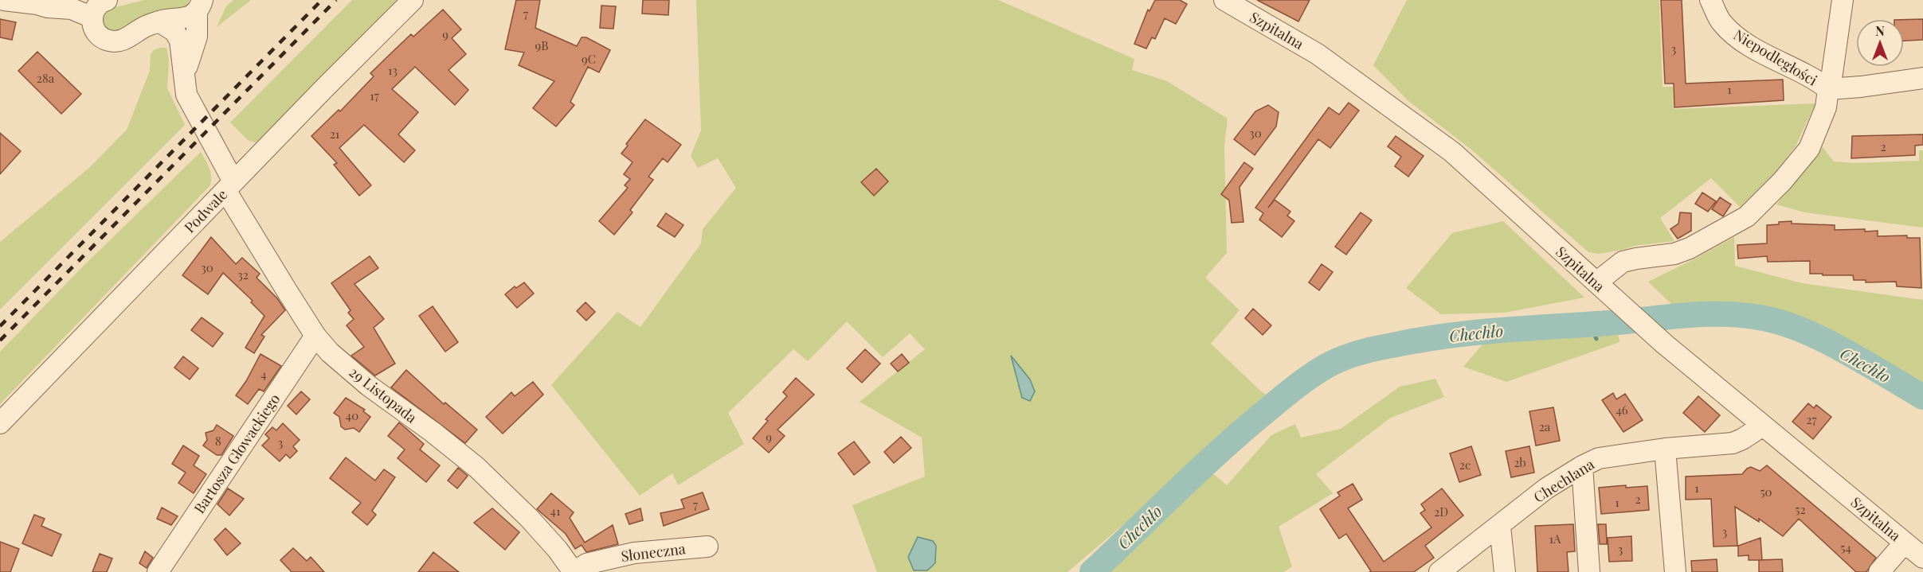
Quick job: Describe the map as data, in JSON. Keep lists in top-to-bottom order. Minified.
{"streets":{"street":["Szpitalna","Niepodległości","Podwale","29 Listopada","Bartosza Głowackiego","Chechlana","Słoneczna"]},"crossings":[["Szpitalna","Niepodległości"],["Szpitalna","Chechlana"],["Podwale","29 Listopada"],["29 Listopada","Bartosza Głowackiego"],["29 Listopada","Słoneczna"]],"water":["Chechło"],"house_numbers":["7","9","9B","3","9C","13","28a","1","17","30","21","2","30","32","4","46","40","27","2a","9","8","3","2b","2c","1","50","2","1","7","52","41","2D","3","1A","54","3"],"north":"top"}
